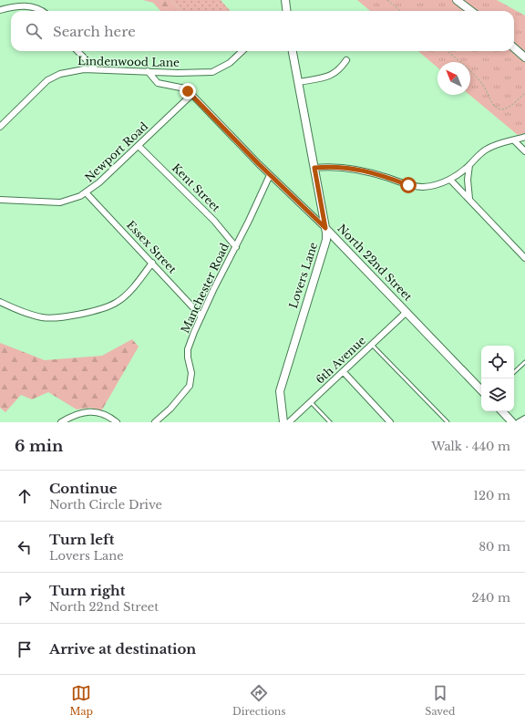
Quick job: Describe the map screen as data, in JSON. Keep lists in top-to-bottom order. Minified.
{"streets":{"street":["Lindenwood Lane","Newport Road","Kent Street","Essex Street","North 22nd Street","Lovers Lane","Manchester Road","6th Avenue"]},"crossings":[["Lindenwood Lane","North 22nd Street"],["Newport Road","Kent Street"],["Newport Road","Essex Street"],["Newport Road","North 22nd Street"],["Kent Street","Manchester Road"],["Essex Street","Manchester Road"],["North 22nd Street","Lovers Lane"],["North 22nd Street","Manchester Road"],["North 22nd Street","6th Avenue"]],"north":"top left","page":{"search":"Search here","heading":["6 min","Walk · 440 m"],"list":[["Continue","North Circle Drive","120 m"],["Turn left","Lovers Lane","80 m"],["Turn right","North 22nd Street","240 m"],"Arrive at destination"],"nav":["Map","Directions","Saved"]}}
